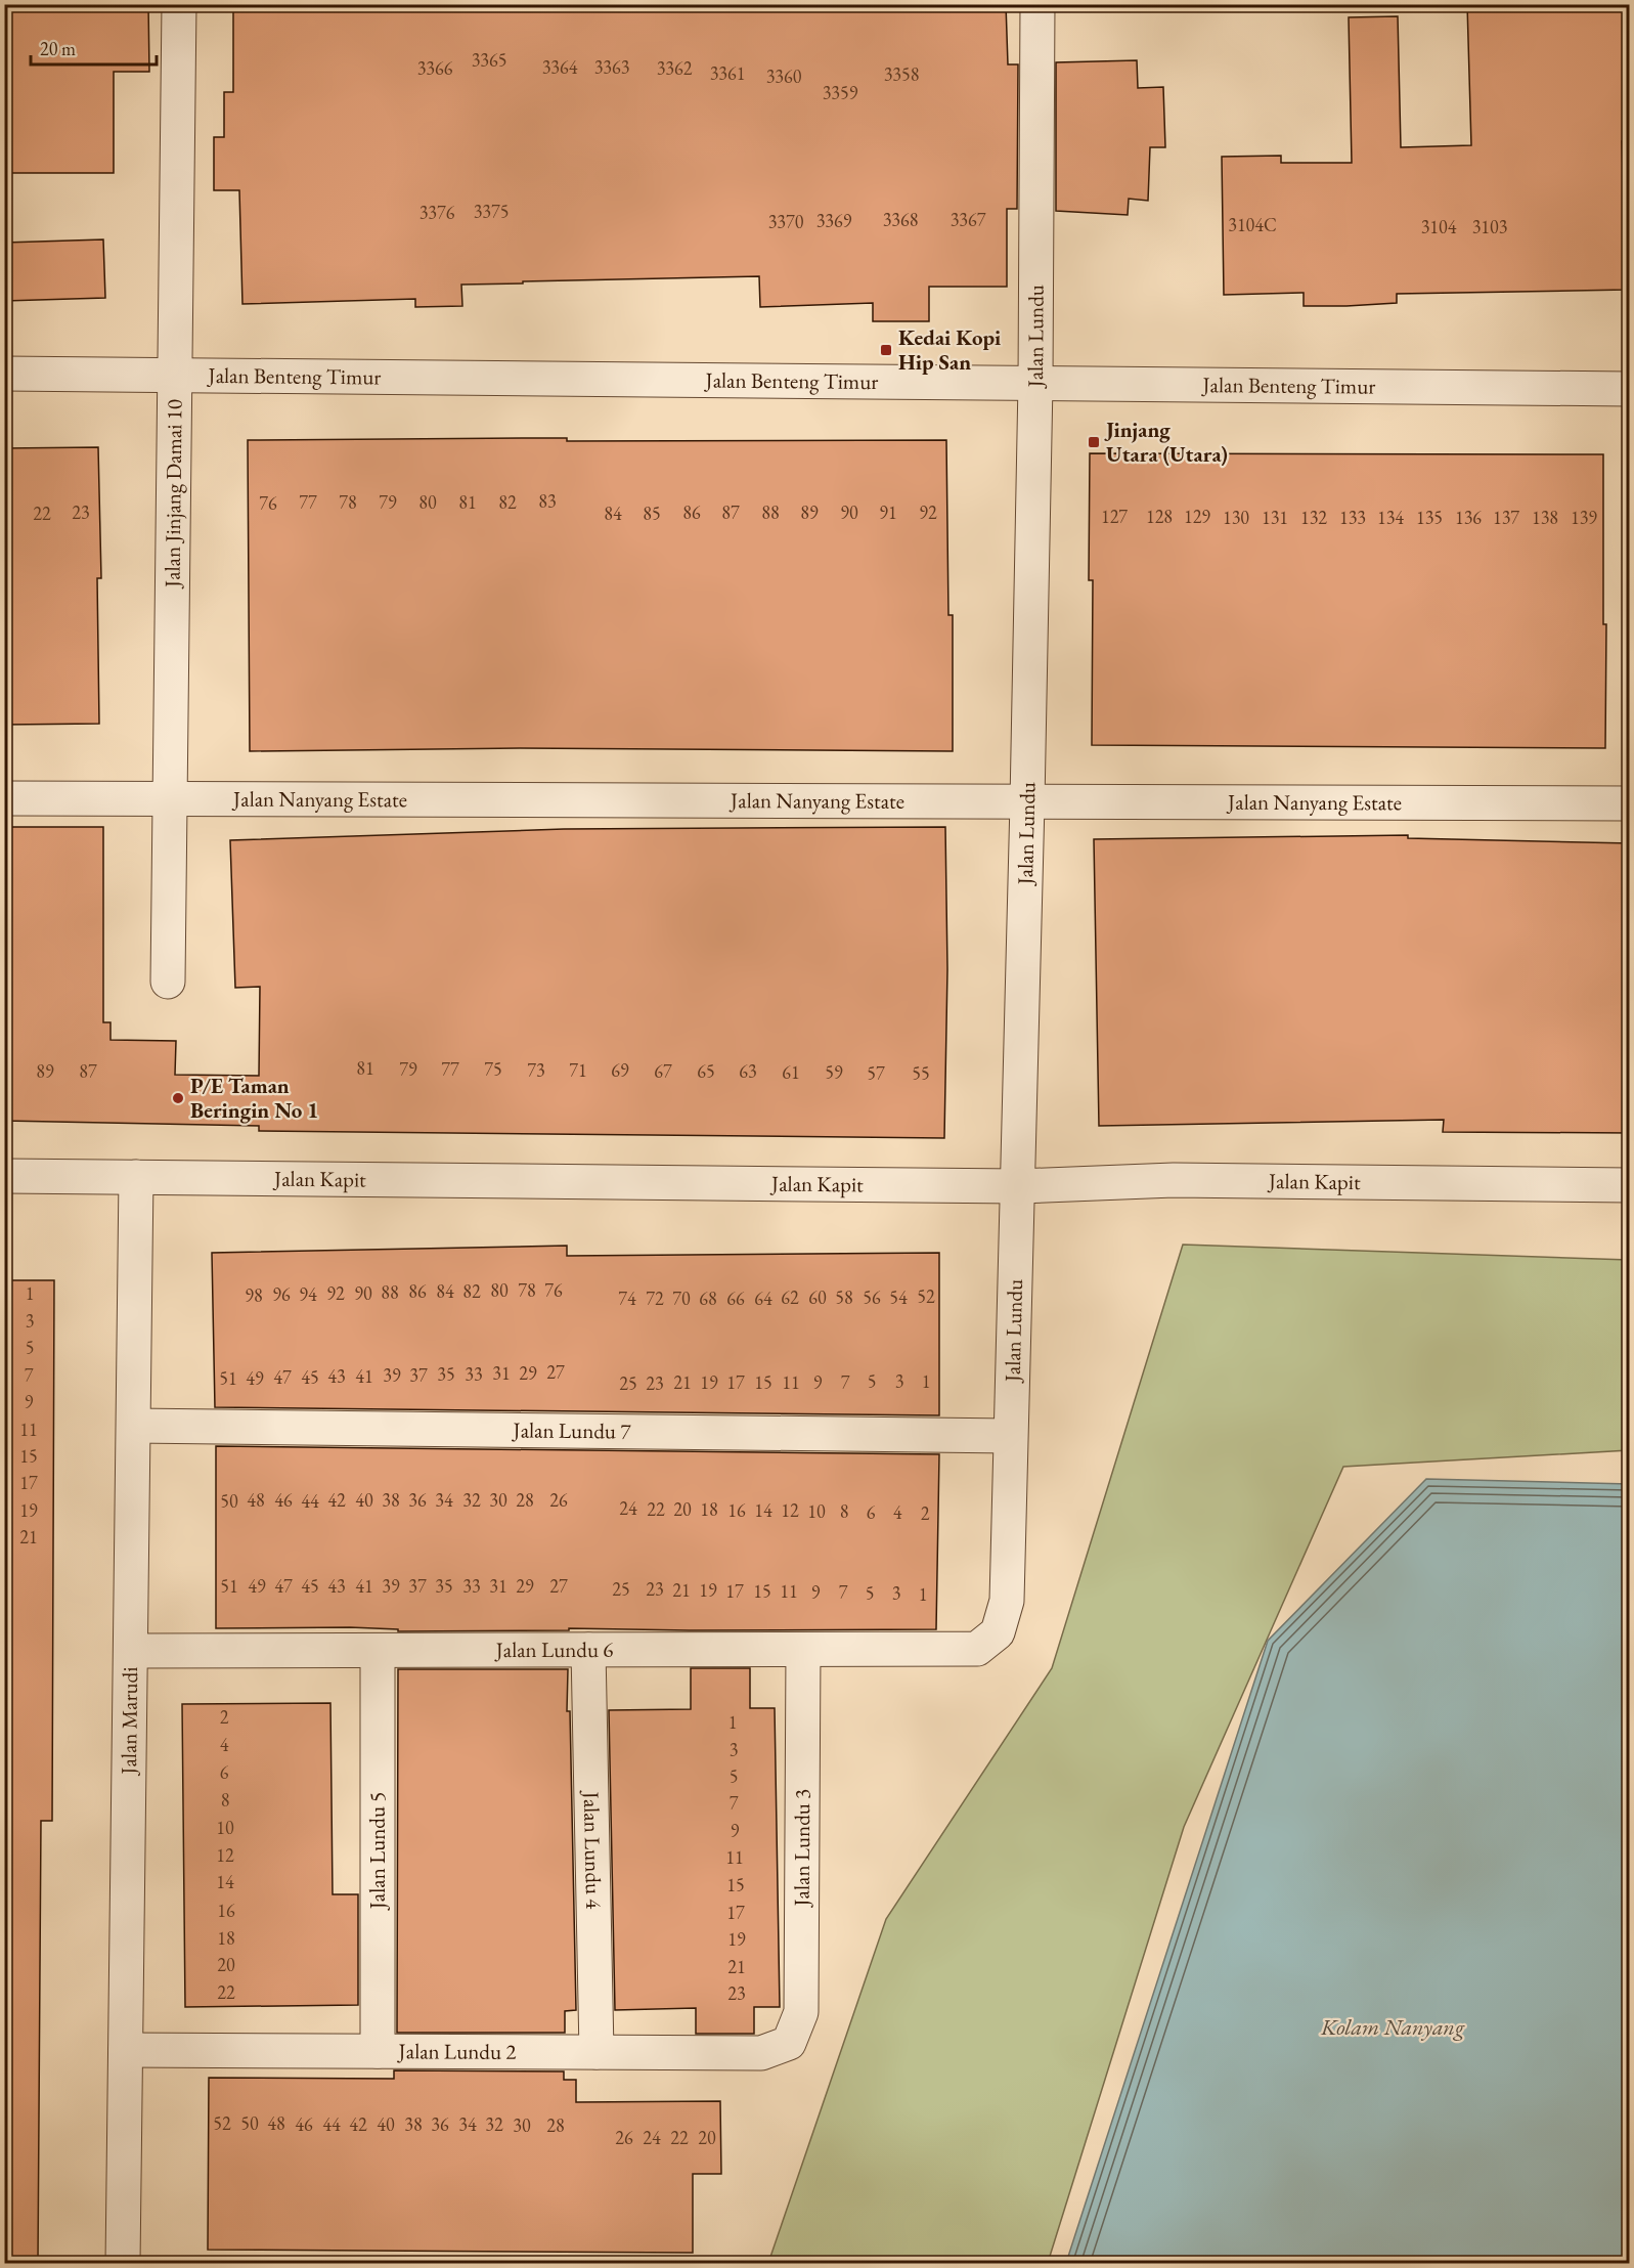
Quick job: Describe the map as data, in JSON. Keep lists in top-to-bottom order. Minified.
{"streets":{"street":["Jalan Lundu","Jalan Benteng Timur","Jalan Jinjang Damai 10","Jalan Nanyang Estate","Jalan Kapit","Jalan Lundu 7","Jalan Lundu 6","Jalan Marudi","Jalan Lundu 3","Jalan Lundu 5","Jalan Lundu 4","Jalan Lundu 2"]},"crossings":[["Jalan Lundu","Jalan Benteng Timur"],["Jalan Lundu","Jalan Nanyang Estate"],["Jalan Lundu","Jalan Kapit"],["Jalan Lundu","Jalan Lundu 7"],["Jalan Lundu","Jalan Lundu 6"],["Jalan Benteng Timur","Jalan Jinjang Damai 10"],["Jalan Jinjang Damai 10","Jalan Nanyang Estate"],["Jalan Kapit","Jalan Marudi"],["Jalan Lundu 7","Jalan Marudi"],["Jalan Lundu 6","Jalan Marudi"],["Jalan Lundu 6","Jalan Lundu 3"],["Jalan Lundu 6","Jalan Lundu 5"],["Jalan Lundu 6","Jalan Lundu 4"],["Jalan Marudi","Jalan Lundu 2"],["Jalan Lundu 3","Jalan Lundu 2"],["Jalan Lundu 5","Jalan Lundu 2"],["Jalan Lundu 4","Jalan Lundu 2"]],"water":["Kolam Nanyang"],"places":{"transit":["Kedai Kopi Hip San","Jinjang Utara (Utara)"],"other":["P/E Taman Beringin No 1"]},"house_numbers":["3365","3364","3363","3366","3362","3361","3358","3360","3359","3375","3376","3368","3367","3369","3370","3104C","3104","3103","83","77","78","79","80","81","82","76","23","86","87","88","89","90","91","92","22","84","85","127","128","129","130","131","132","133","134","135","136","137","138","139","81","79","77","75","73","71","69","89","87","67","65","63","61","59","57","55","80","78","76","86","84","82","88","1","92","90","96","94","98","52","62","60","58","56","54","74","72","70","68","66","64","3","5","27","31","29","35","33","7","39","37","43","41","47","45","51","49","5","3","1","21","19","17","15","11","9","7","25","23","9","11","15","17","48","46","42","40","38","36","34","32","30","28","26","50","44","24","22","20","18","19","16","14","12","10","8","6","4","2","21","51","49","47","45","43","41","39","37","35","33","31","29","27","25","23","21","19","17","15","11","9","7","5","3","1","2","1","4","3","6","5","8","7","10","9","12","11","14","15","16","17","18","19","20","21","22","23","52","50","48","46","44","42","40","38","36","34","32","30","28","26","24","22","20"],"scale_bar":"20 m"}
